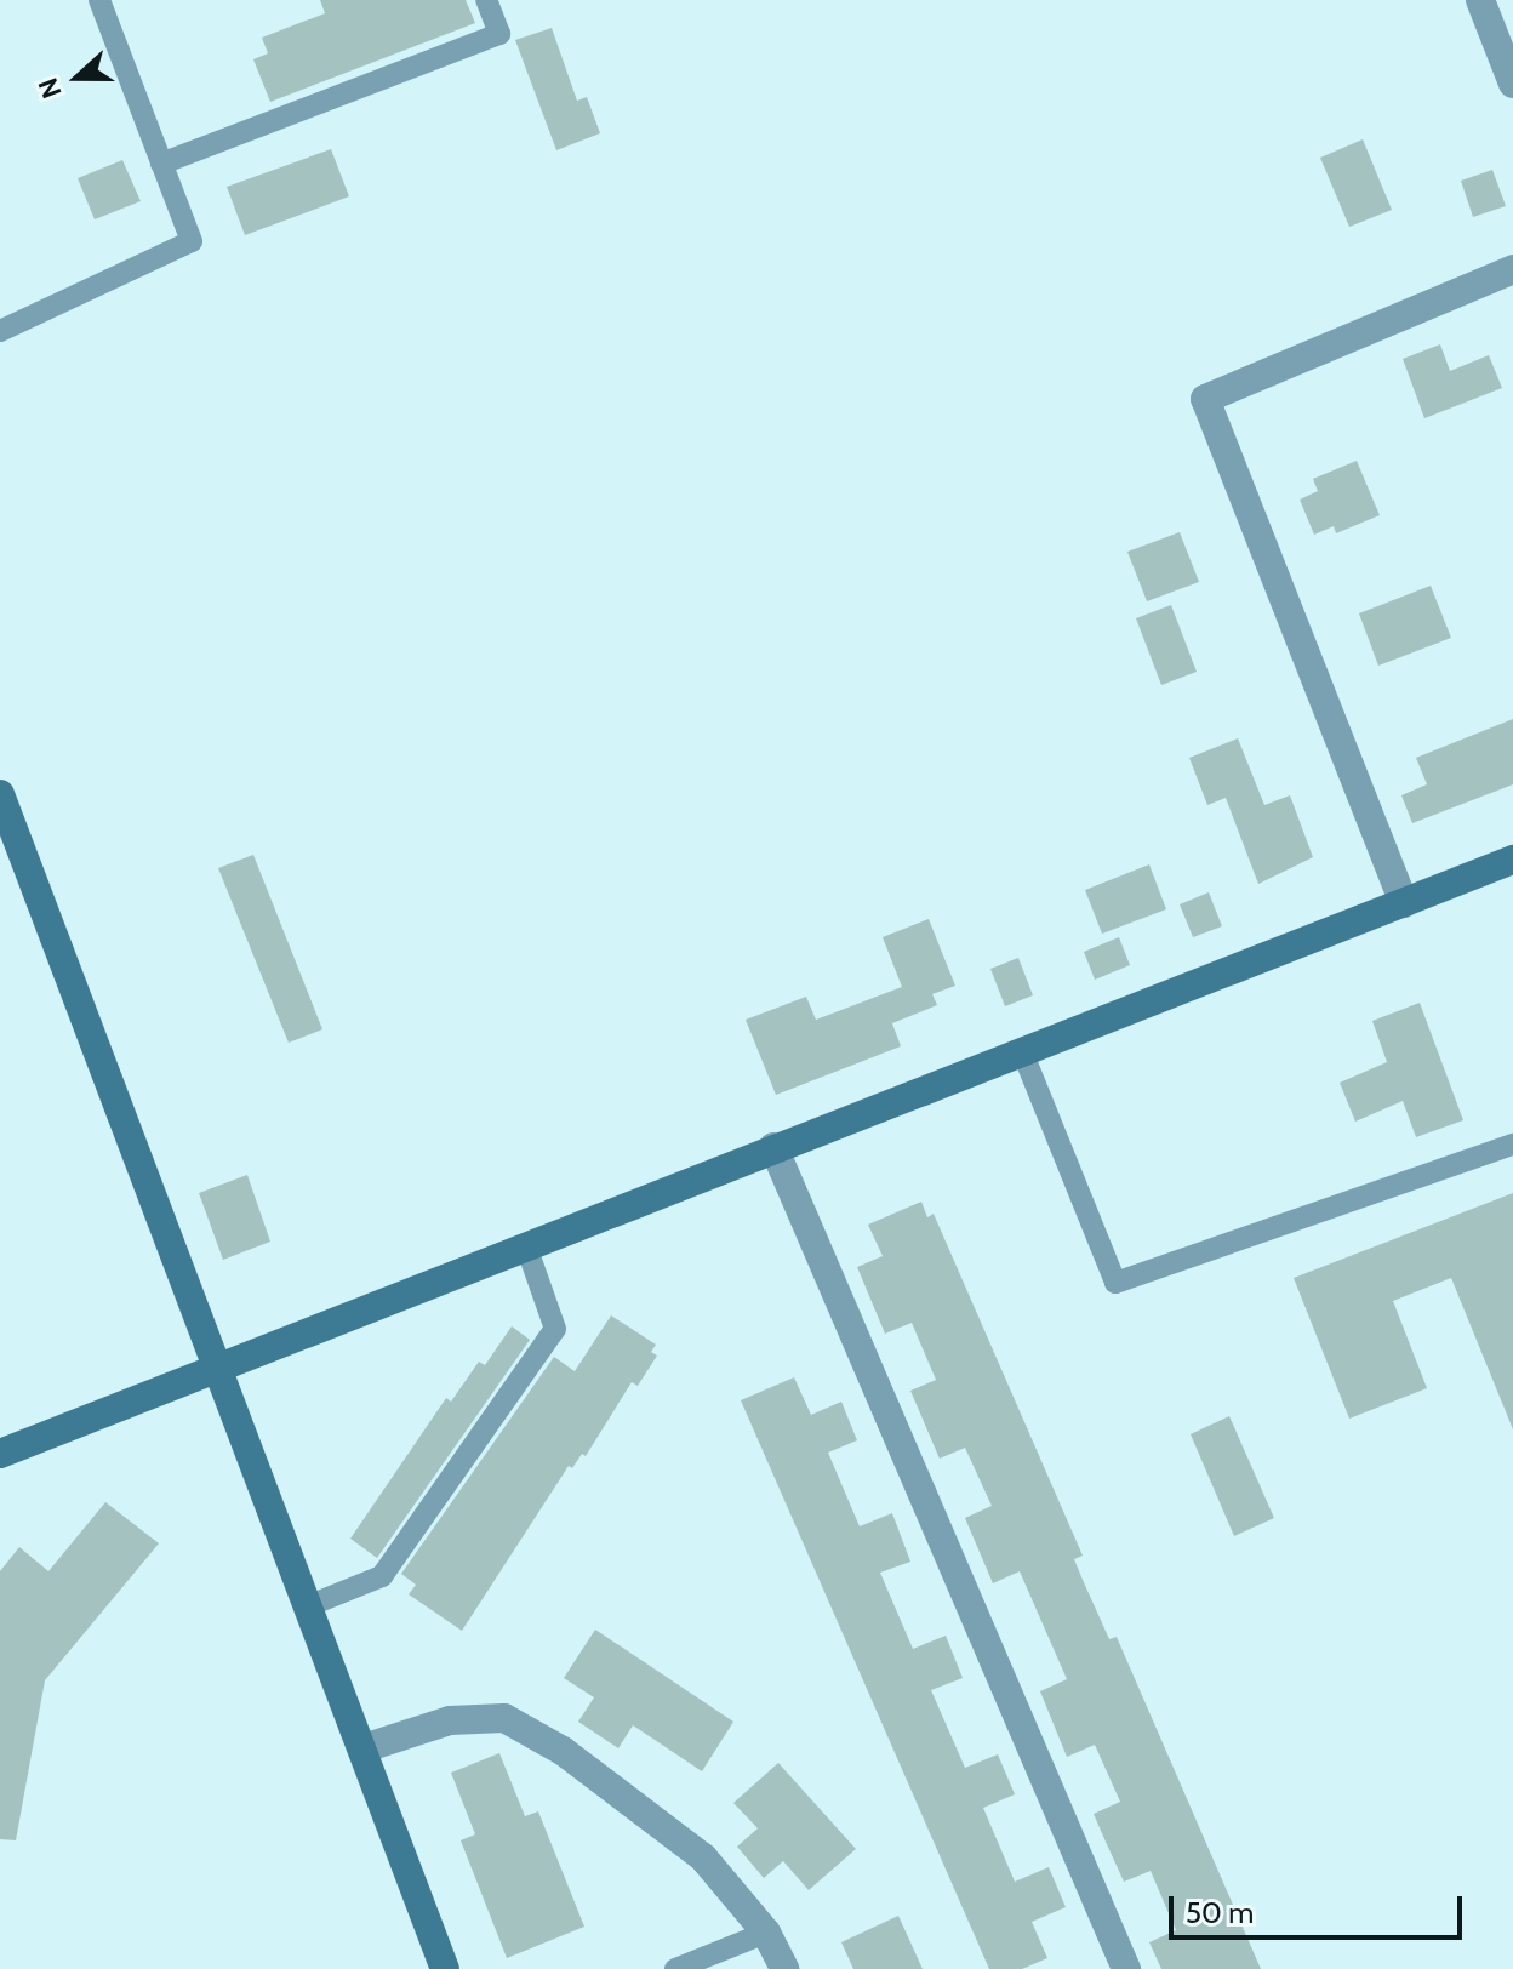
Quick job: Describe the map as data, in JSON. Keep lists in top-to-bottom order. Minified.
{"scale_bar":"50 m","north":"left"}
